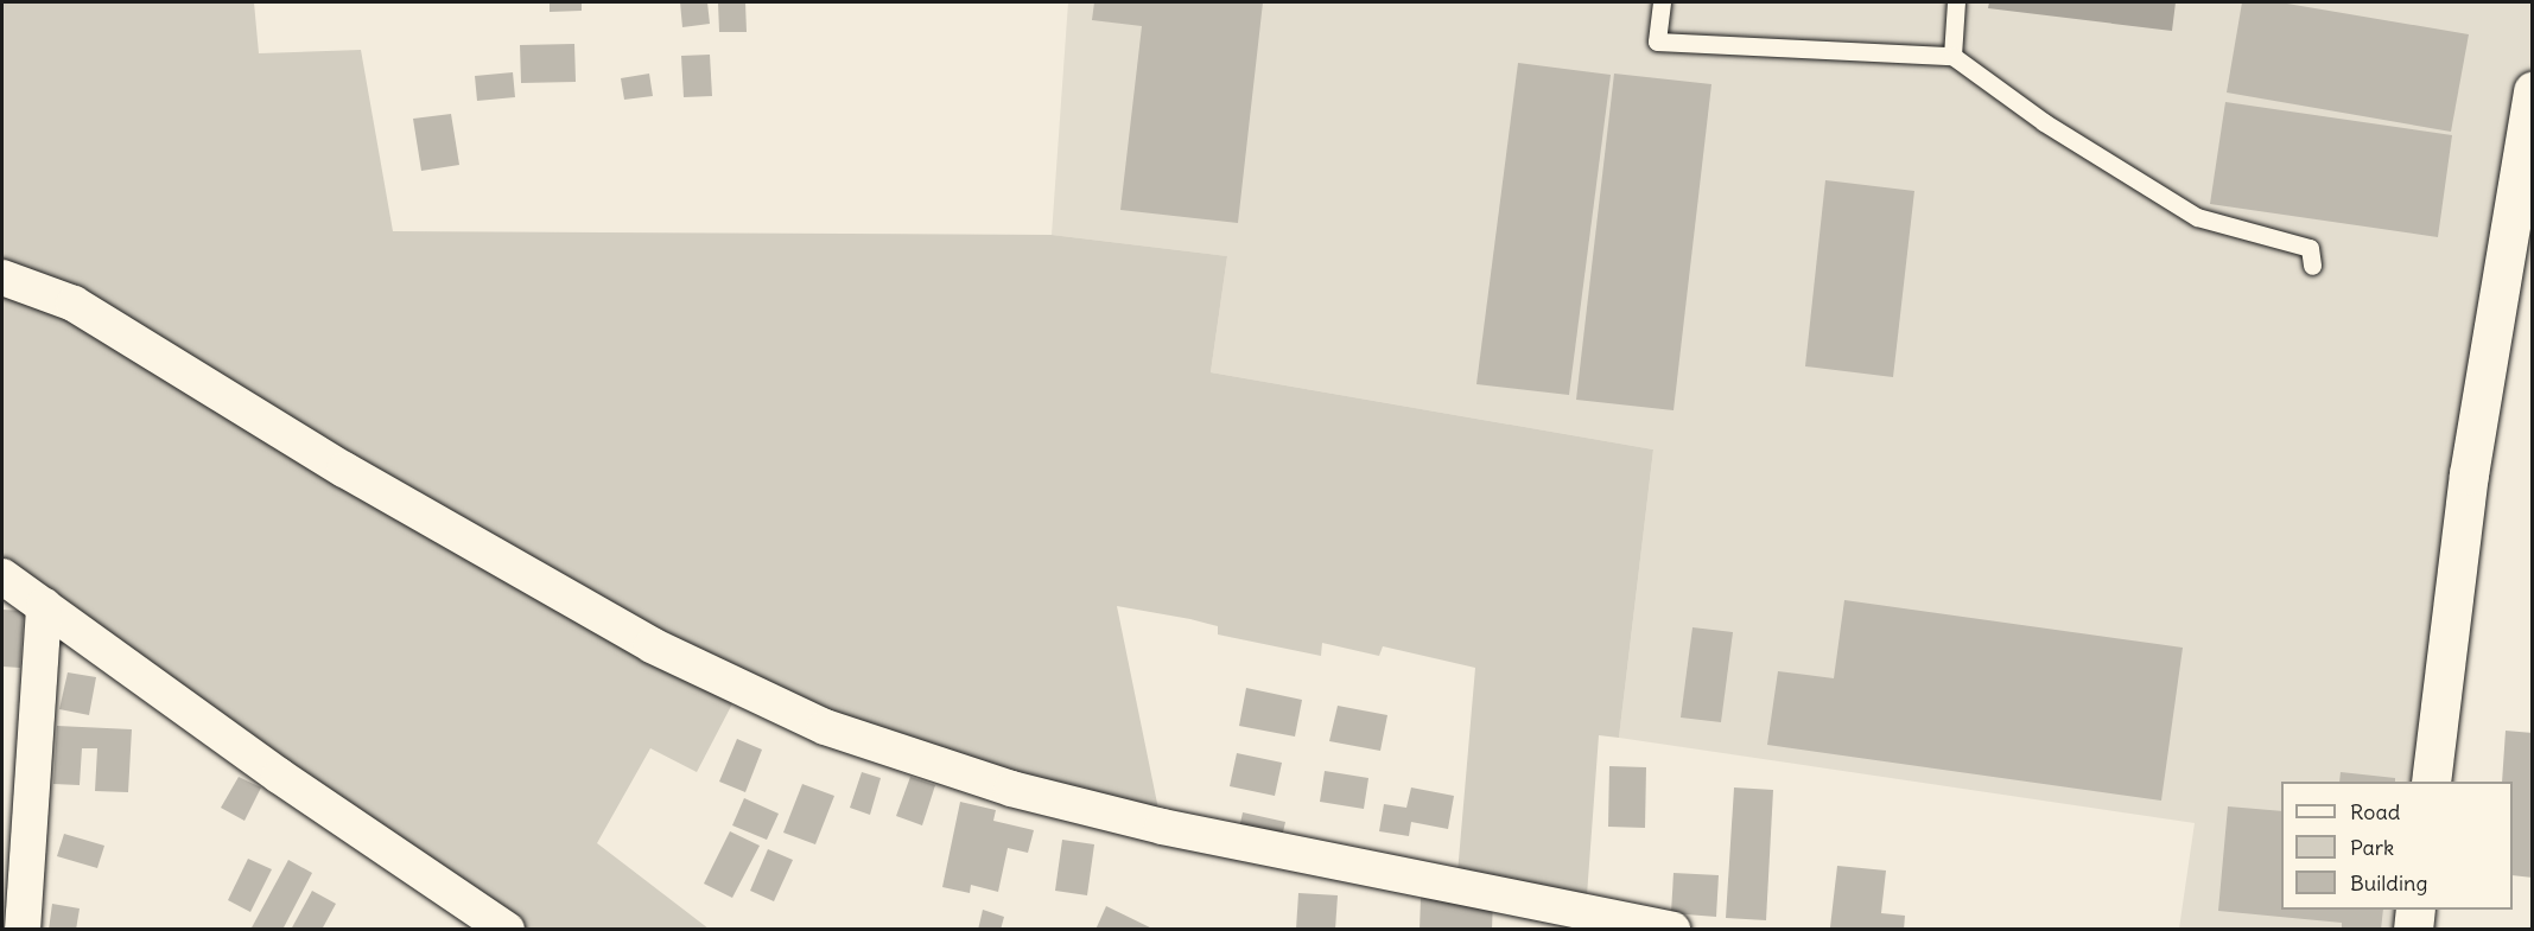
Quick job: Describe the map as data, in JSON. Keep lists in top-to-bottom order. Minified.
{"legend":["Road","Park","Building"]}
